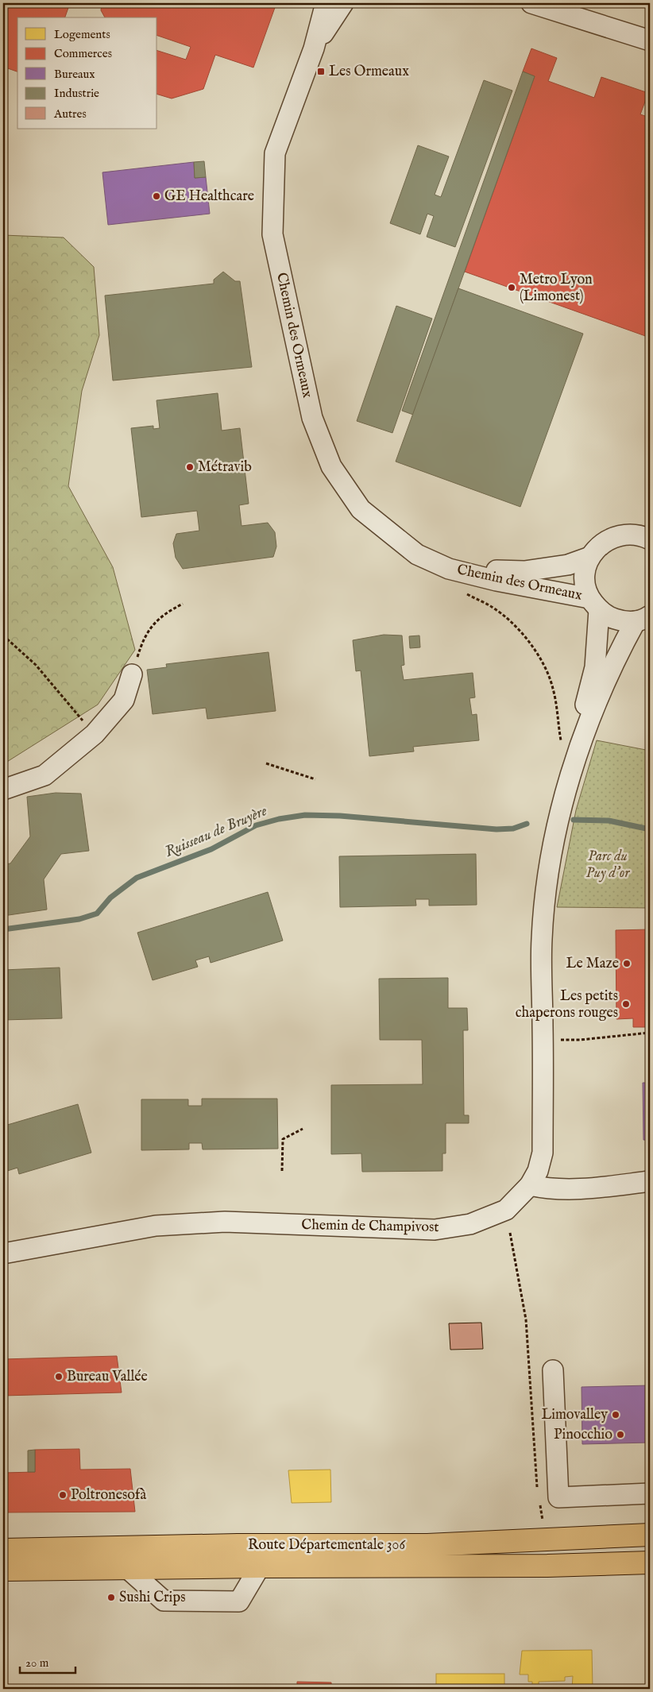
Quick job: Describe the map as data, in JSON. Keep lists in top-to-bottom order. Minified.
{"streets":{"main road":["Route Départementale 306"],"street":["Chemin des Ormeaux","Chemin de Champivost"]},"crossings":[["Chemin des Ormeaux","Chemin de Champivost"]],"water":["Ruisseau de Bruyère"],"parks":["Parc du Puy d'or"],"places":{"transit":["Les Ormeaux"],"other":["GE Healthcare","Metro Lyon (Limonest)","Métravib","Le Maze","Les petits chaperons rouges","Bureau Vallée","Limovalley","Pinocchio","Poltronesofà","Sushi Crips"]},"legend":["Logements","Commerces","Bureaux","Industrie","Autres"],"scale_bar":"20 m"}
